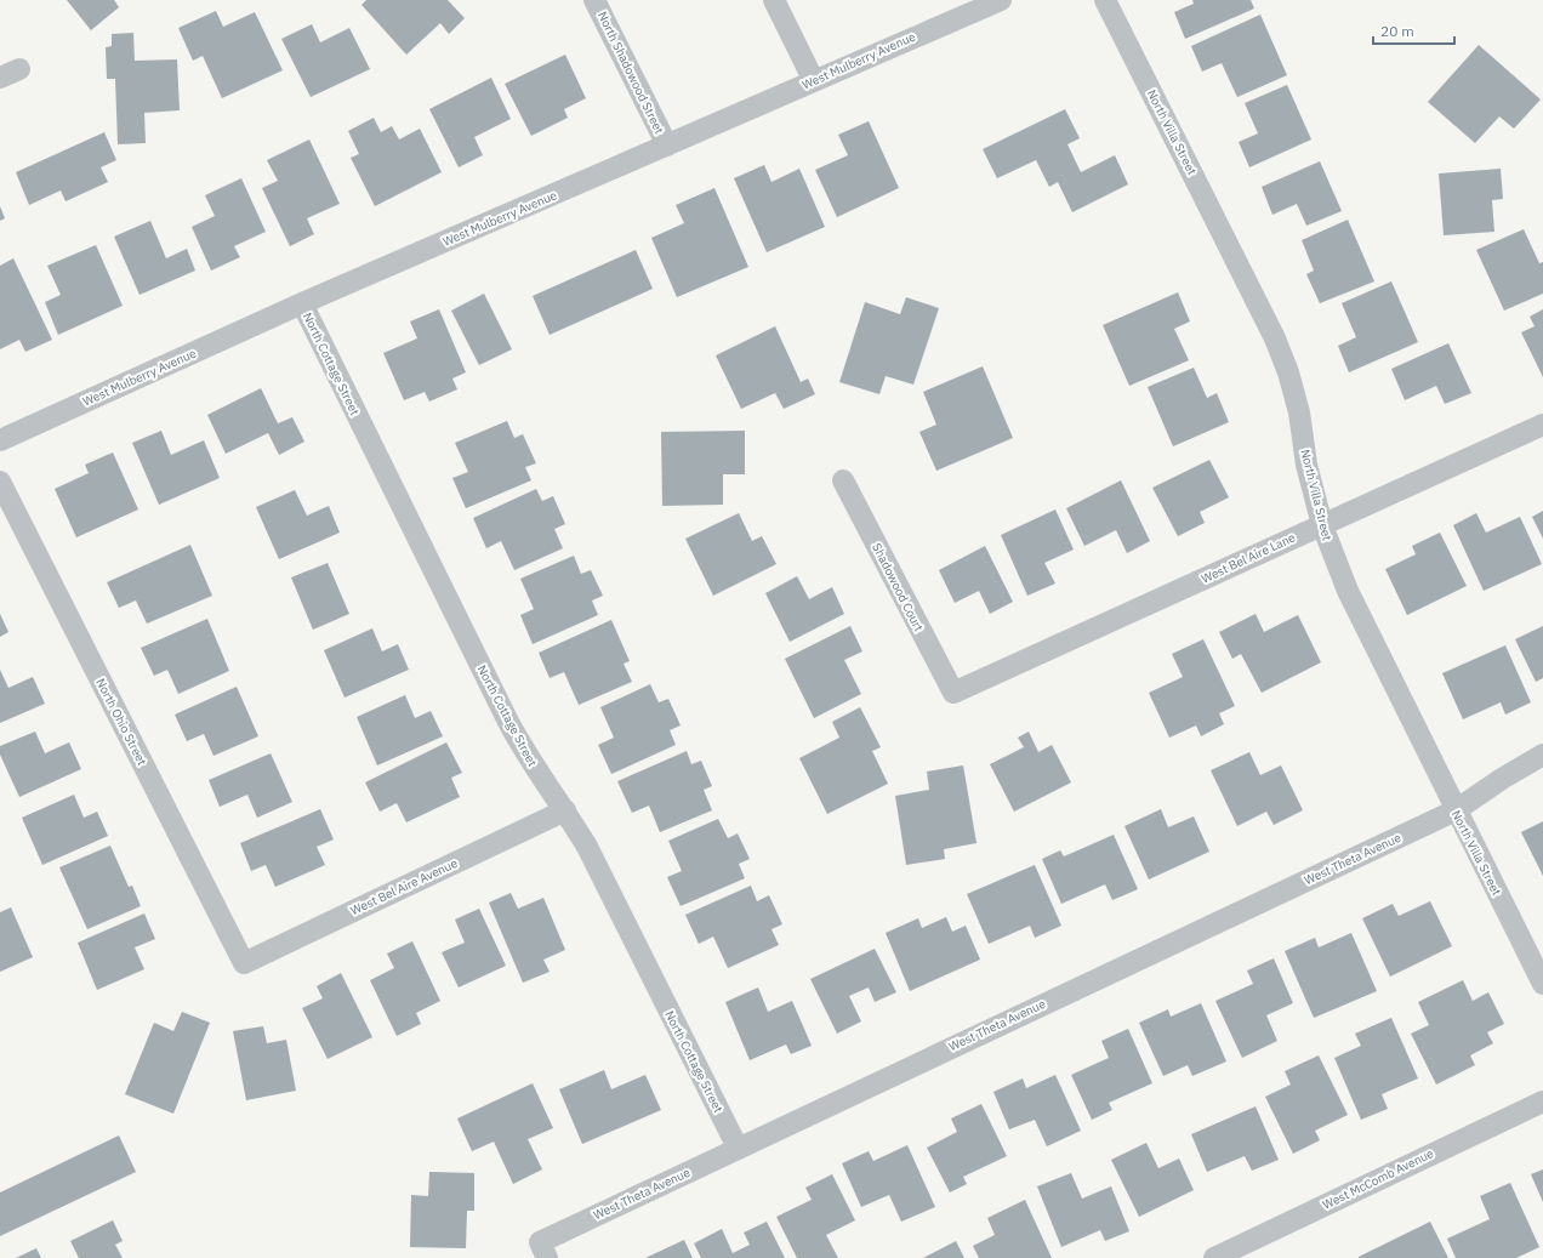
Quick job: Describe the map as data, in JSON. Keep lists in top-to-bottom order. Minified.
{"streets":{"street":["West Mulberry Avenue","North Shadowood Street","North Villa Street","North Cottage Street","West Bel Aire Lane","Shadowood Court","North Ohio Street","West Theta Avenue","West Bel Aire Avenue","West McComb Avenue"]},"crossings":[["West Mulberry Avenue","North Shadowood Street"],["West Mulberry Avenue","North Cottage Street"],["North Villa Street","West Bel Aire Lane"],["North Villa Street","West Theta Avenue"],["North Cottage Street","West Theta Avenue"],["North Cottage Street","West Bel Aire Avenue"],["West Bel Aire Lane","Shadowood Court"],["North Ohio Street","West Bel Aire Avenue"]],"scale_bar":"20 m"}
